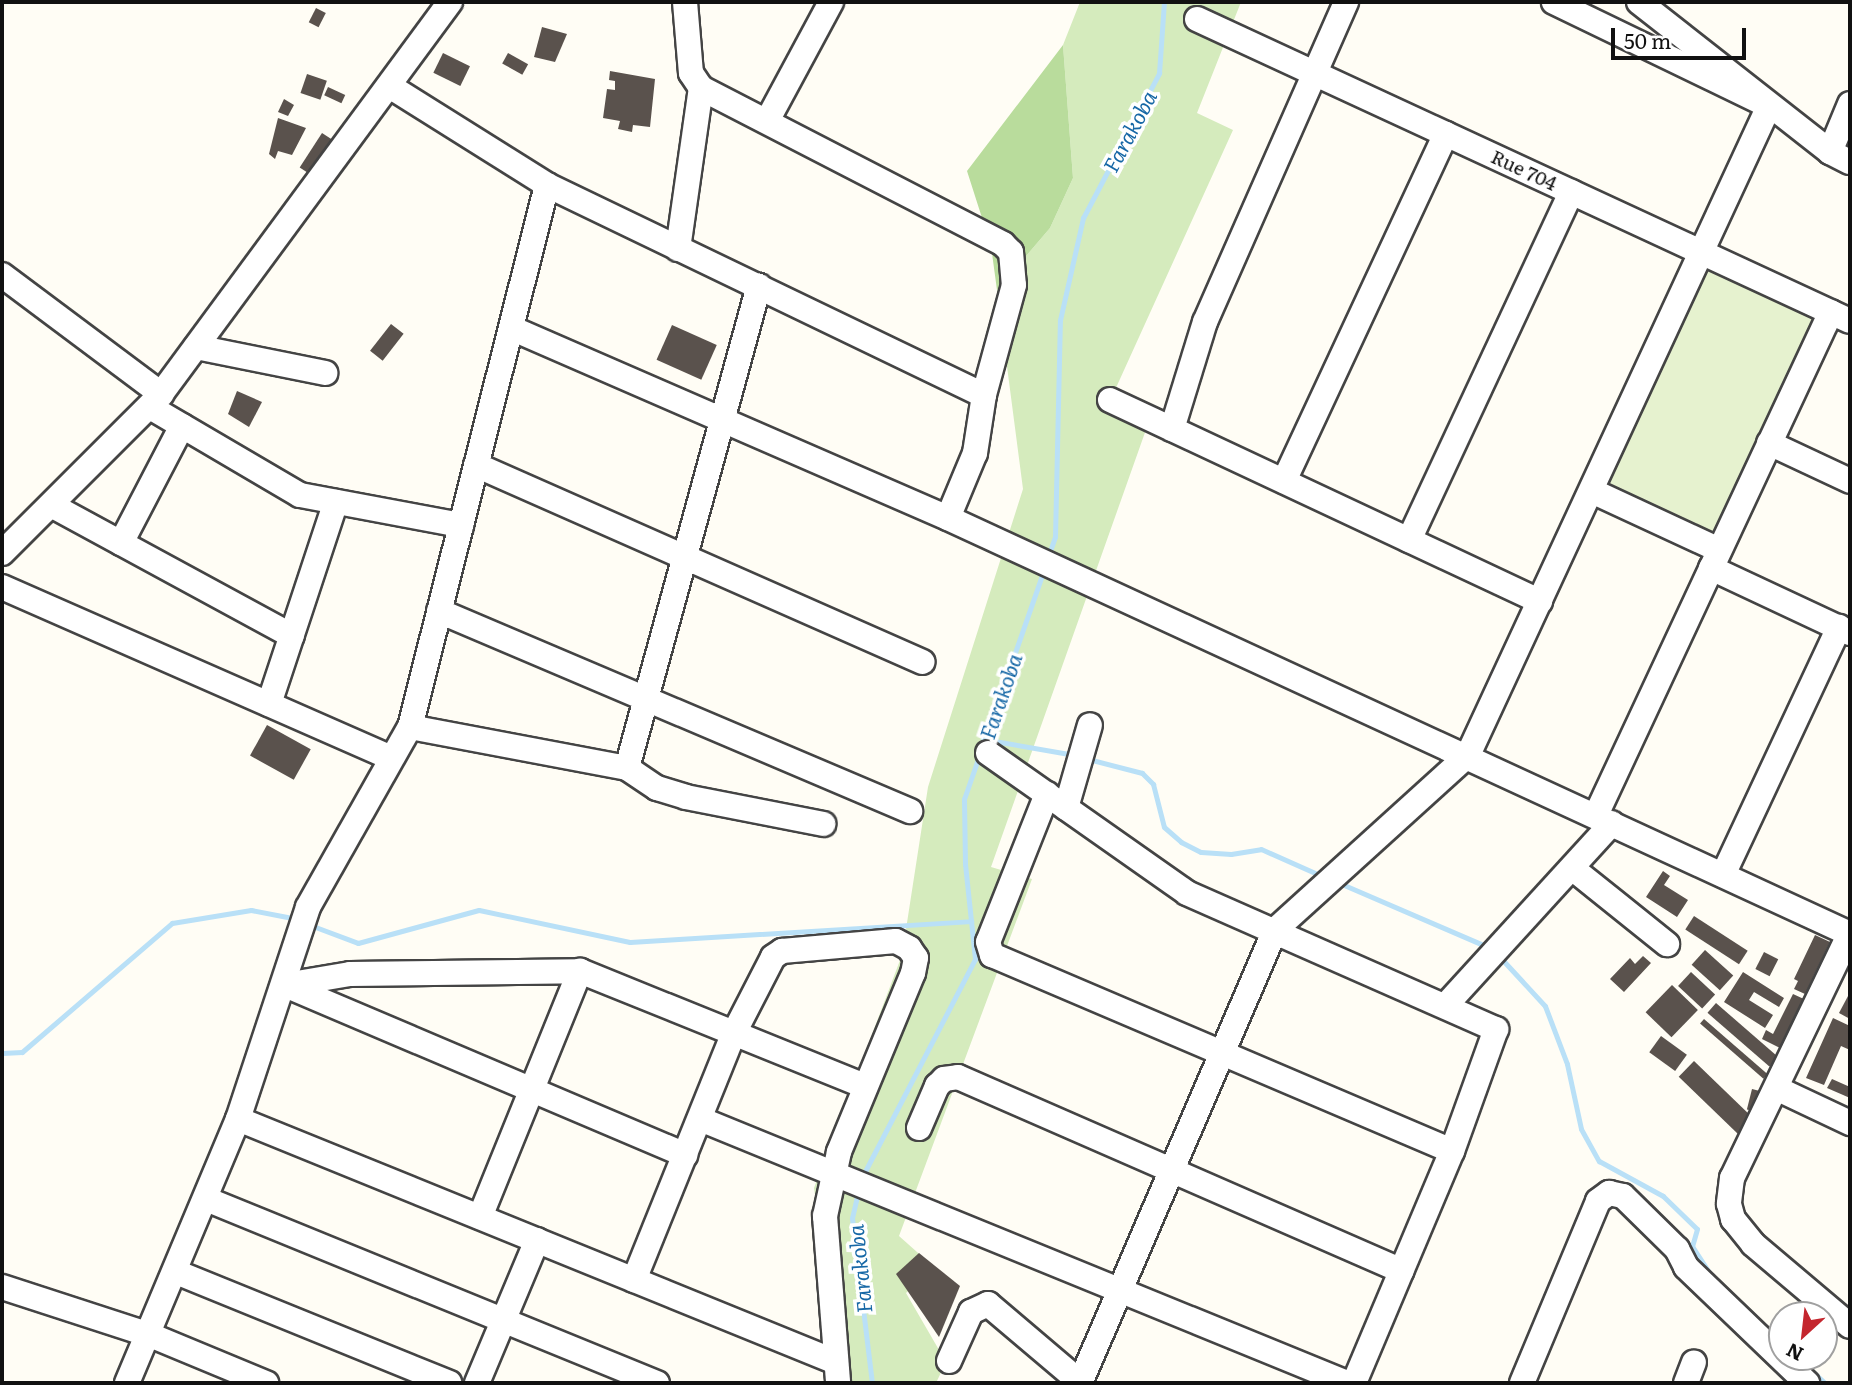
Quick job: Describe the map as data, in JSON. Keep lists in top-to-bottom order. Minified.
{"streets":{"street":["Rue 704"]},"water":["Farakoba"],"scale_bar":"50 m","north":"bottom left"}
